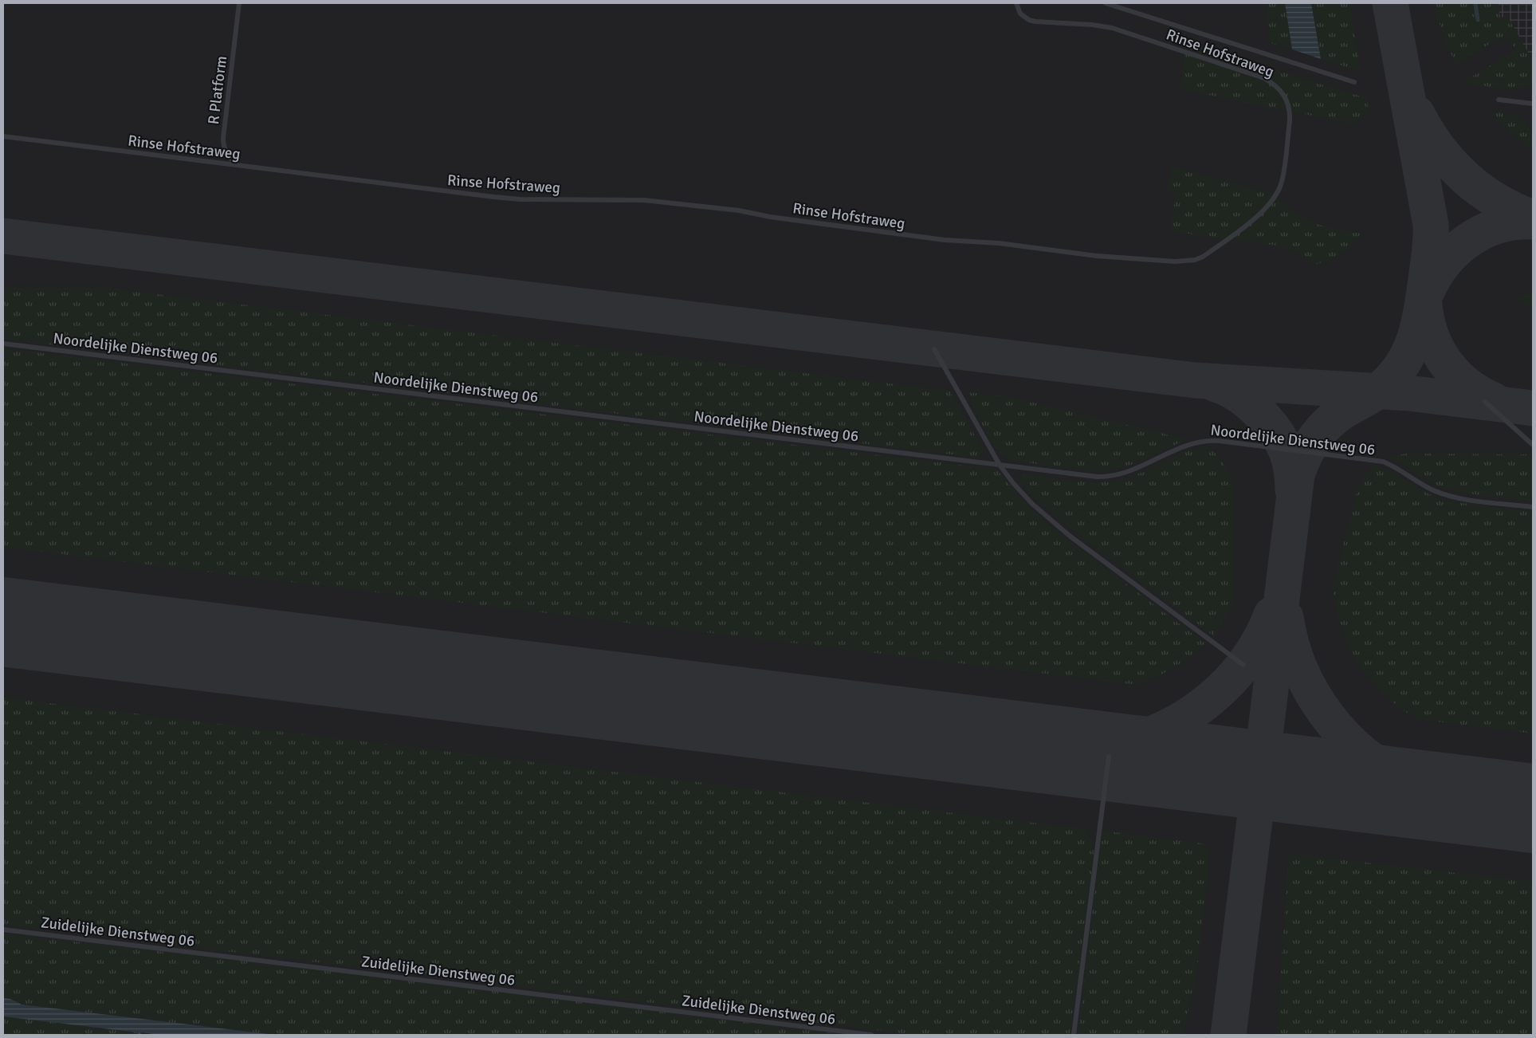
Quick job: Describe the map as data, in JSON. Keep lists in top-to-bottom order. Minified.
{"streets":{"lane":["Rinse Hofstraweg","R Platform","Noordelijke Dienstweg 06","Zuidelijke Dienstweg 06"]},"crossings":[["Rinse Hofstraweg","R Platform"]]}
